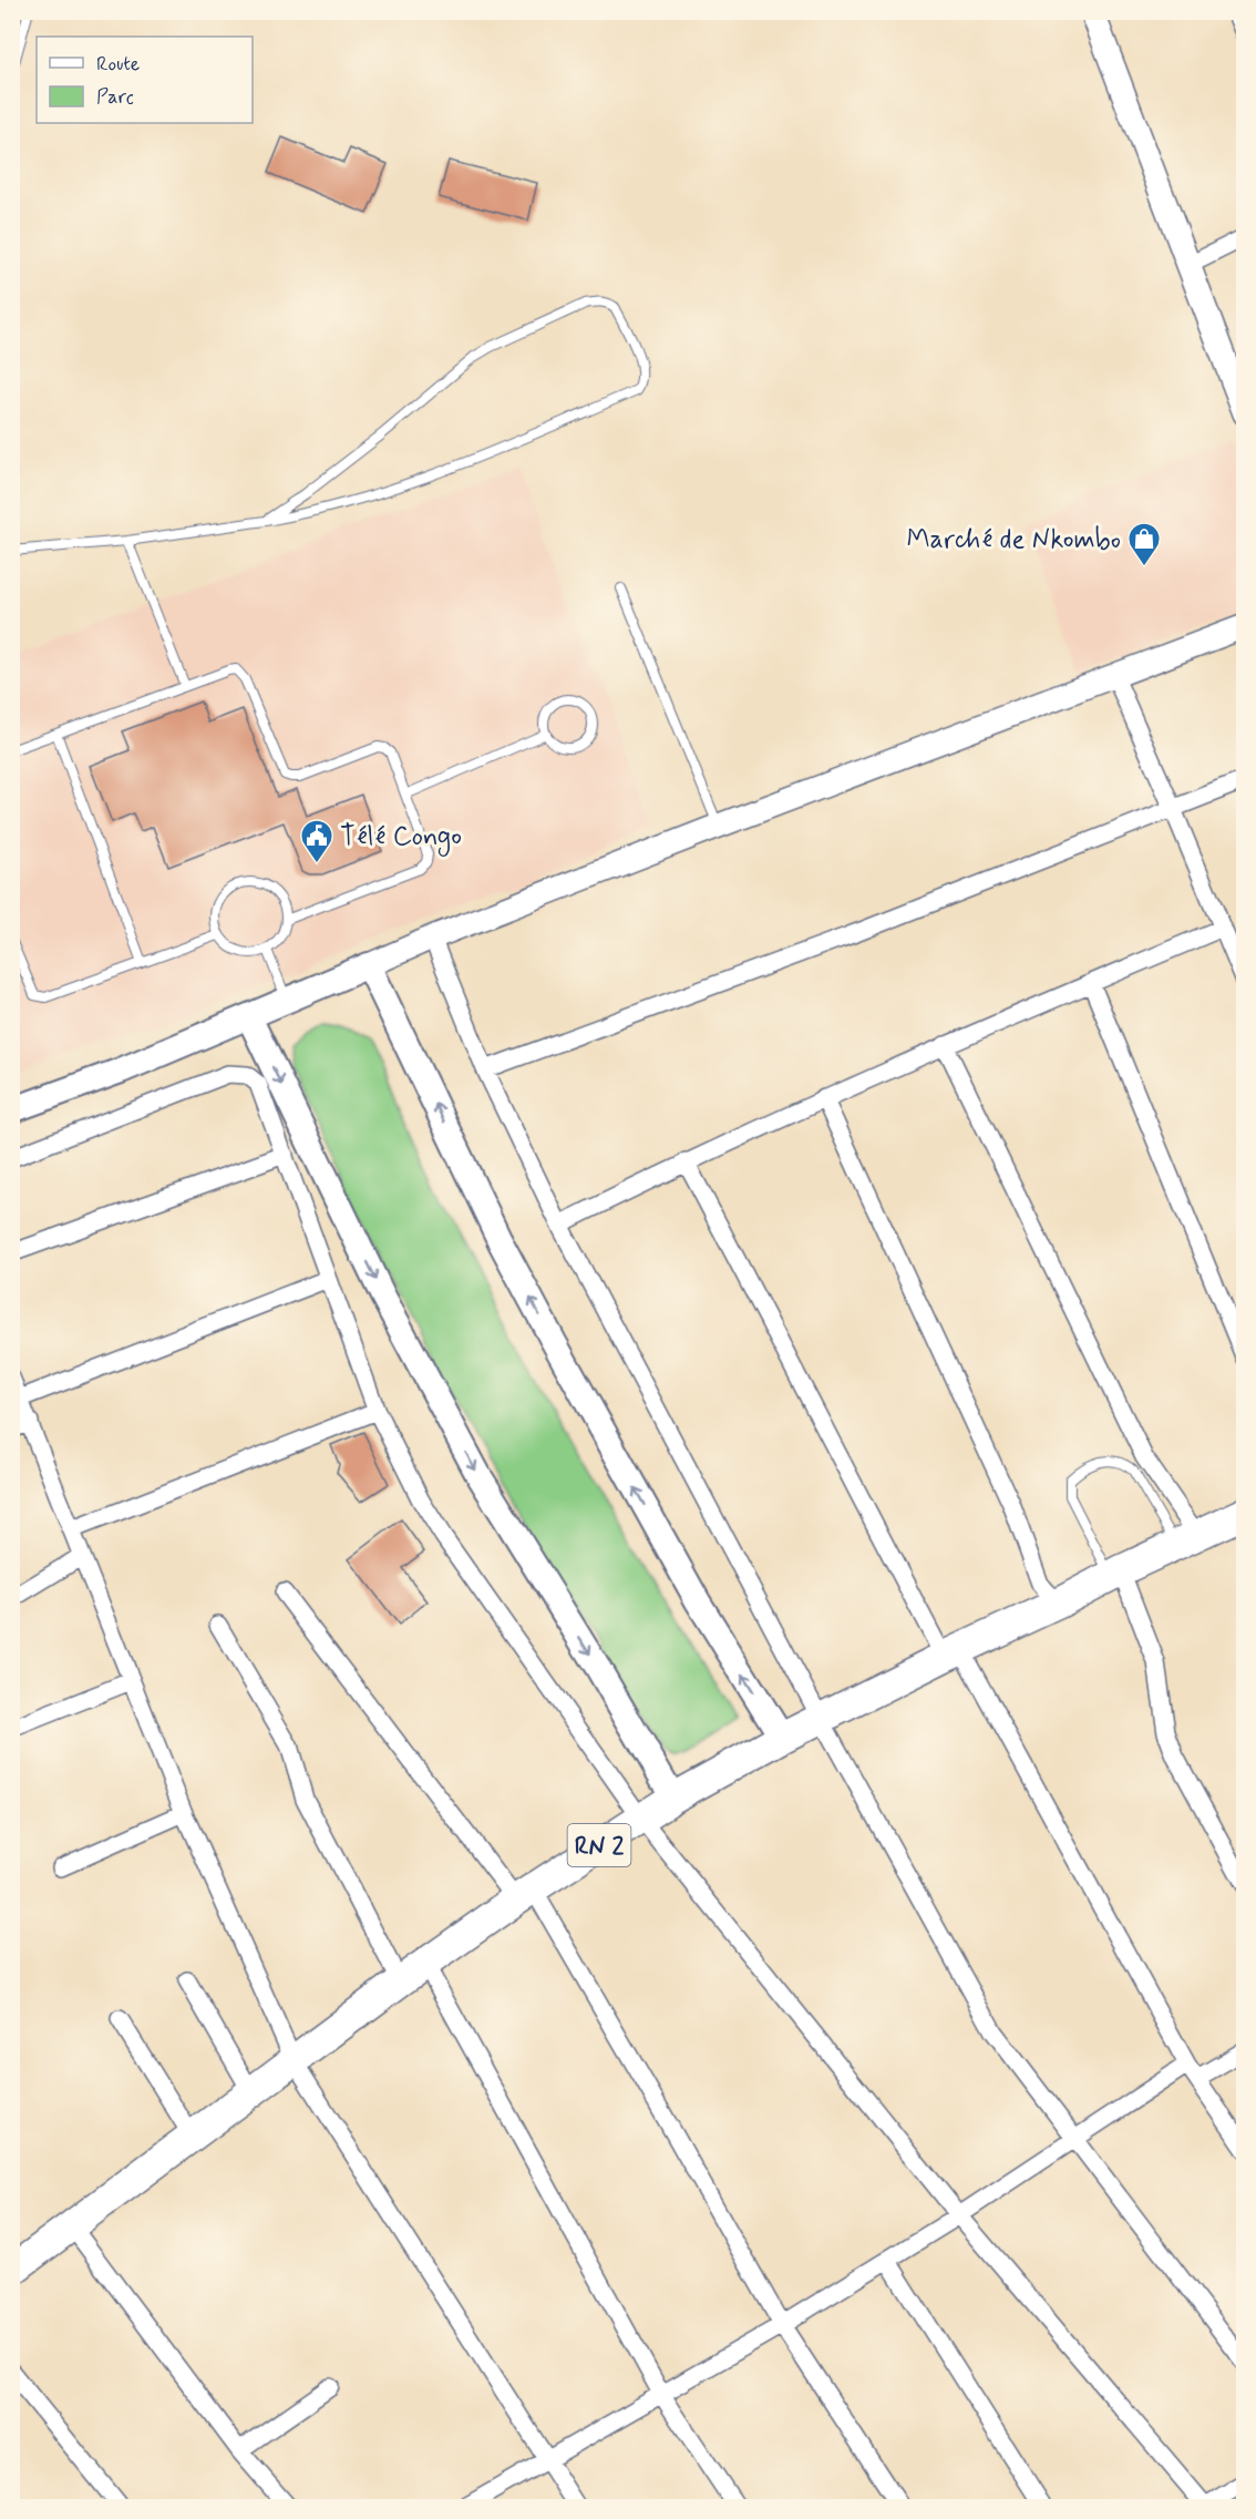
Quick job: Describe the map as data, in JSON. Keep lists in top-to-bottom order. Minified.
{"streets":{"highway":["RN 2"]},"places":{"shop":["Marché de Nkombo"],"public building":["Télé Congo"]},"legend":["Route","Parc"]}
